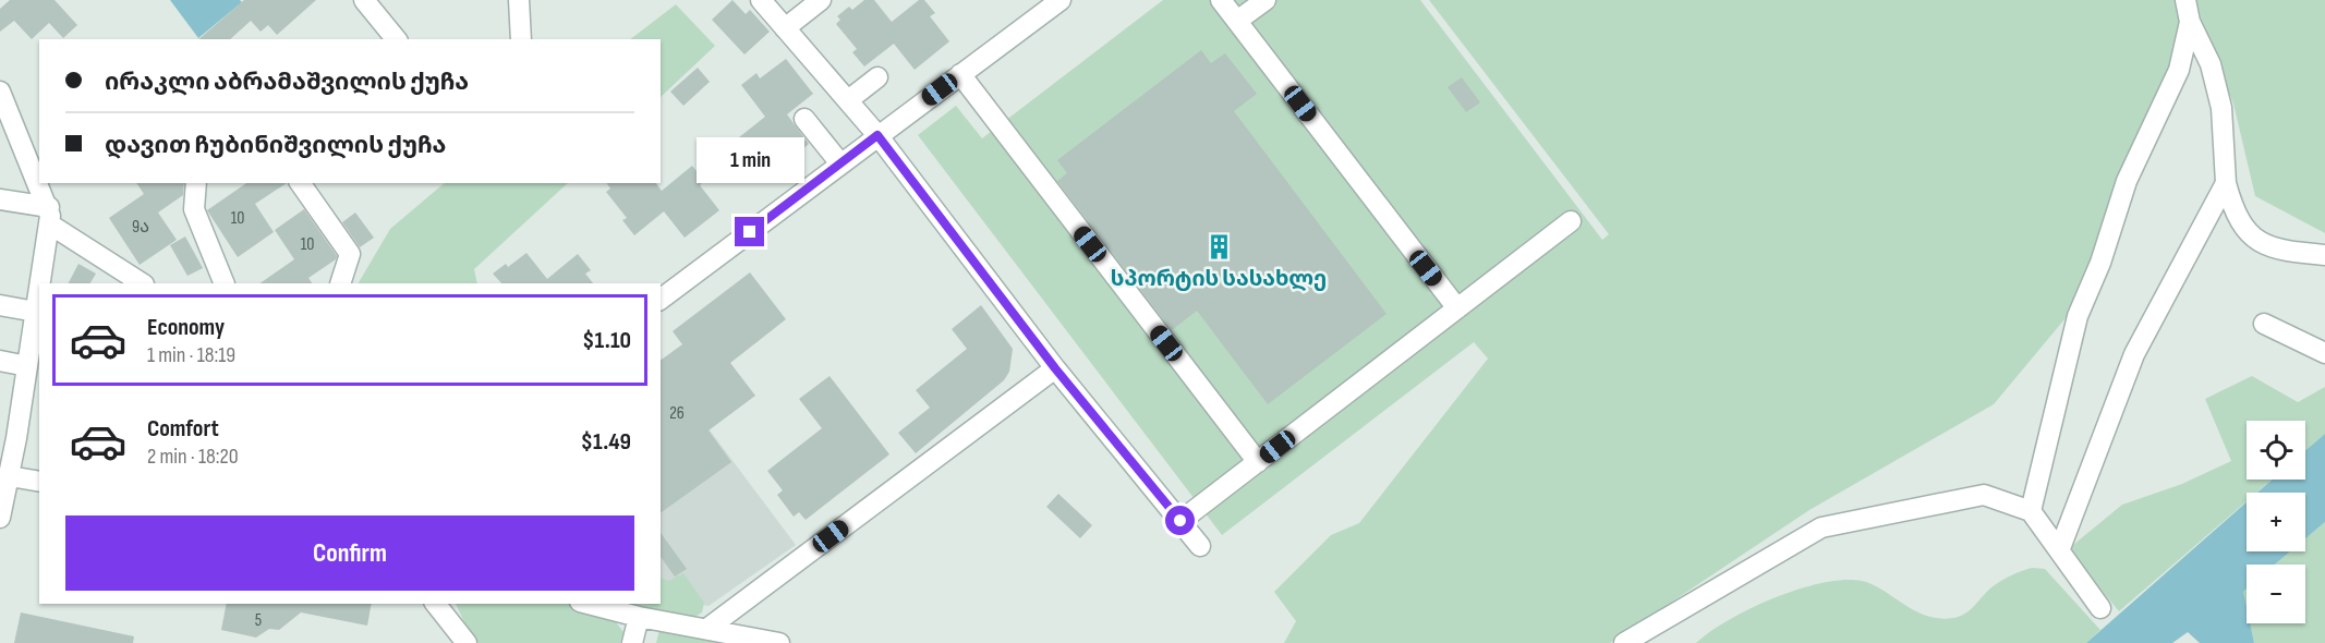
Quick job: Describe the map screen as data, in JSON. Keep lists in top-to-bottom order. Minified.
{"places":{"building":["სპორტის სასახლე"]},"house_numbers":["10","9ა","10","26","5"],"page":{"banner":["ირაკლი აბრამაშვილის ქუჩა","დავით ჩუბინიშვილის ქუჩა"],"bubble":"1 min","list":[{"name":"Economy","note":"1 min · 18:19","value":"$1.10"},{"name":"Comfort","note":"2 min · 18:20","value":"$1.49"}],"map_buttons":["+","−"],"buttons":"Confirm"}}
